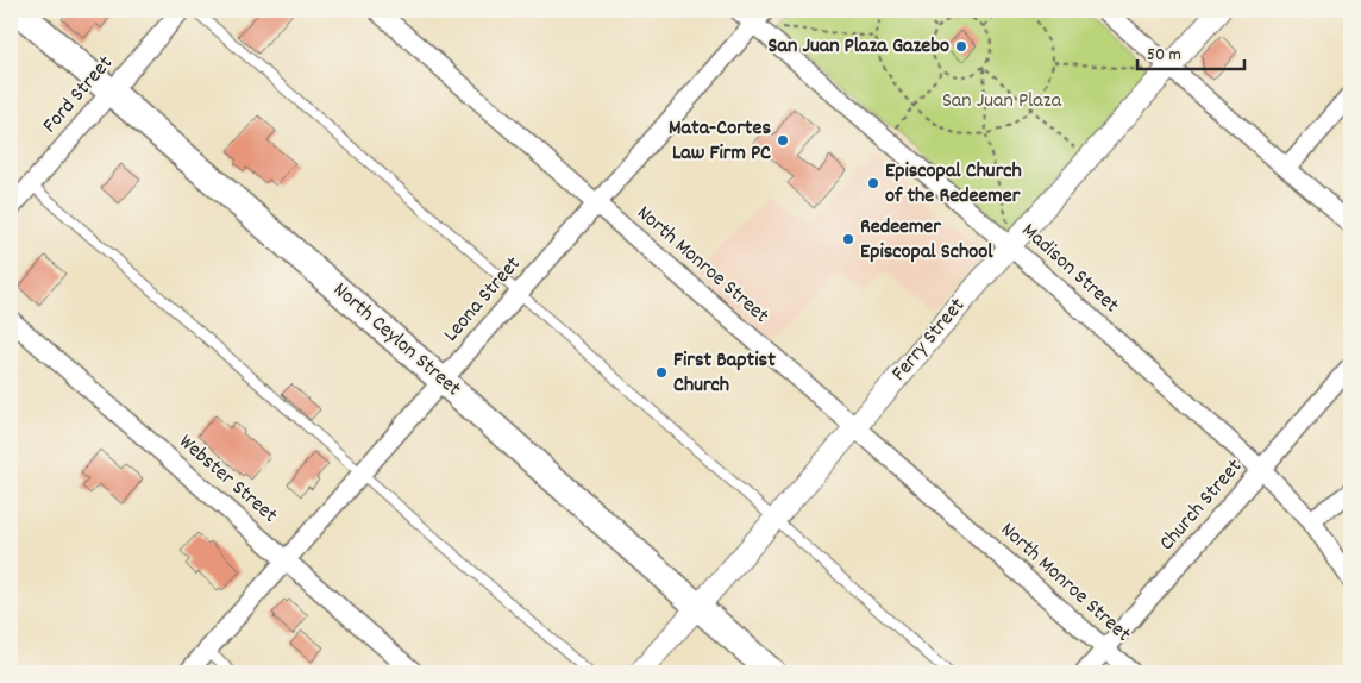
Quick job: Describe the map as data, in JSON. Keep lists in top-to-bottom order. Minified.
{"streets":{"main road":["North Ceylon Street"],"street":["Ford Street","North Monroe Street","Madison Street","Leona Street","Ferry Street","Webster Street","Church Street"]},"crossings":[["Ford Street","North Ceylon Street"],["North Monroe Street","Leona Street"],["North Monroe Street","Ferry Street"],["North Monroe Street","Church Street"],["Madison Street","Leona Street"],["Madison Street","Ferry Street"],["Madison Street","Church Street"],["Leona Street","North Ceylon Street"],["Leona Street","Webster Street"],["North Ceylon Street","Ferry Street"]],"parks":["San Juan Plaza"],"places":["San Juan Plaza Gazebo","Mata-Cortes Law Firm PC","Episcopal Church of the Redeemer","Redeemer Episcopal School","First Baptist Church"],"scale_bar":"50 m"}
